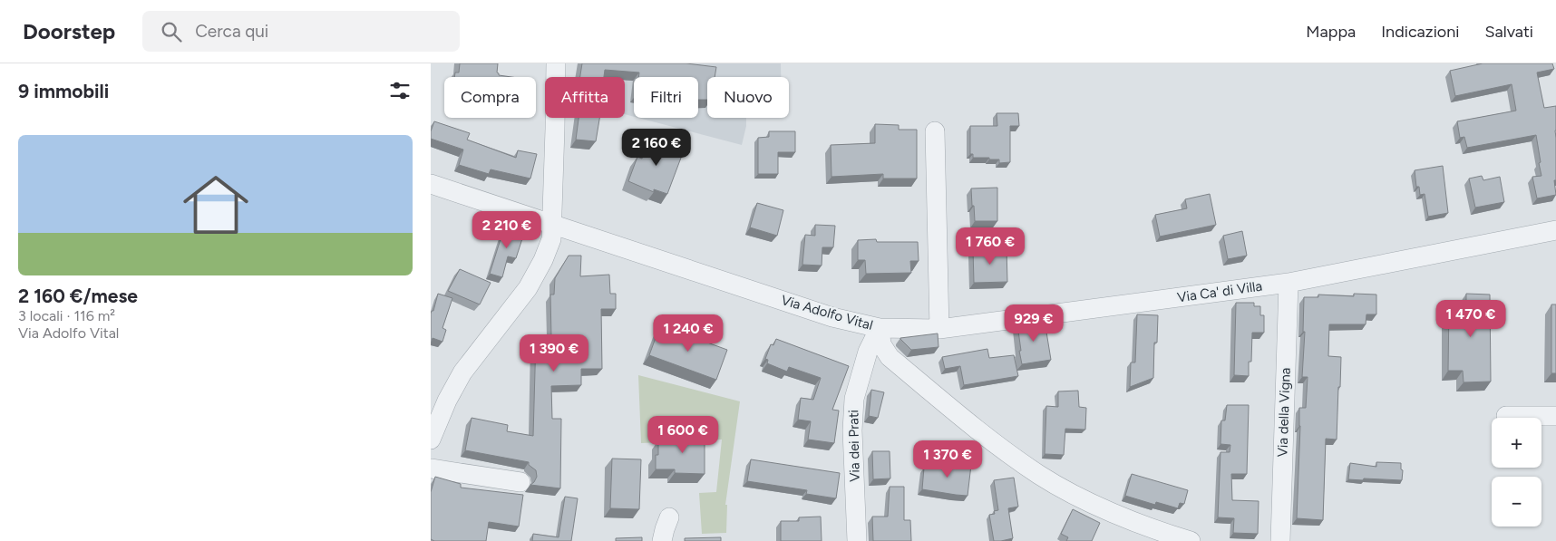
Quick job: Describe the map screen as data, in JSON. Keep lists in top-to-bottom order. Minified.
{"streets":{"street":["Via Ca' di Villa","Via Adolfo Vital","Via della Vigna","Via dei Prati"]},"crossings":[["Via Ca' di Villa","Via Adolfo Vital"],["Via Ca' di Villa","Via della Vigna"],["Via Ca' di Villa","Via dei Prati"],["Via Adolfo Vital","Via dei Prati"]],"page":{"header":"Doorstep","search":"Cerca qui","nav":["Mappa","Indicazioni","Salvati"],"heading":"9 immobili","chip":["Compra","Affitta","Filtri","Nuovo"],"list":[{"name":"2 160 €/mese","note":"3 locali · 116 m² · Via Adolfo Vital"}],"price":["2 160 €","2 210 €","1 760 €","1 470 €","929 €","1 240 €","1 390 €","1 600 €","1 370 €"],"map_buttons":["+","−"]}}
